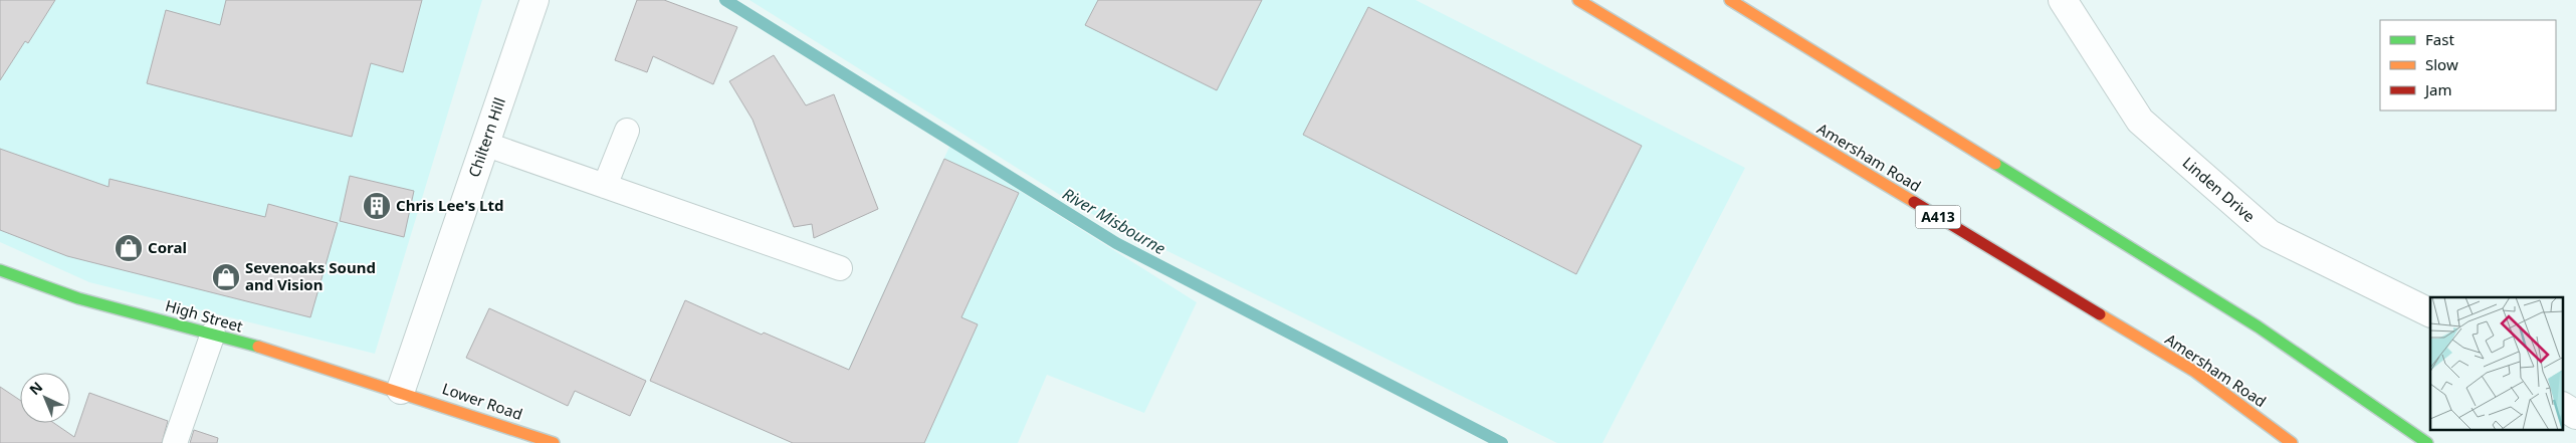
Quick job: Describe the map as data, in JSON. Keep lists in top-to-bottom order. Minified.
{"streets":{"main road":["Amersham Road","A413","High Street","Lower Road"],"street":["Chiltern Hill","Linden Drive"]},"crossings":[["Chiltern Hill","High Street"],["Chiltern Hill","Lower Road"],["High Street","Lower Road"]],"water":["River Misbourne"],"places":{"building":["Chris Lee's Ltd"],"shop":["Coral","Sevenoaks Sound and Vision"]},"legend":["Fast","Slow","Jam"],"north":"top left"}
